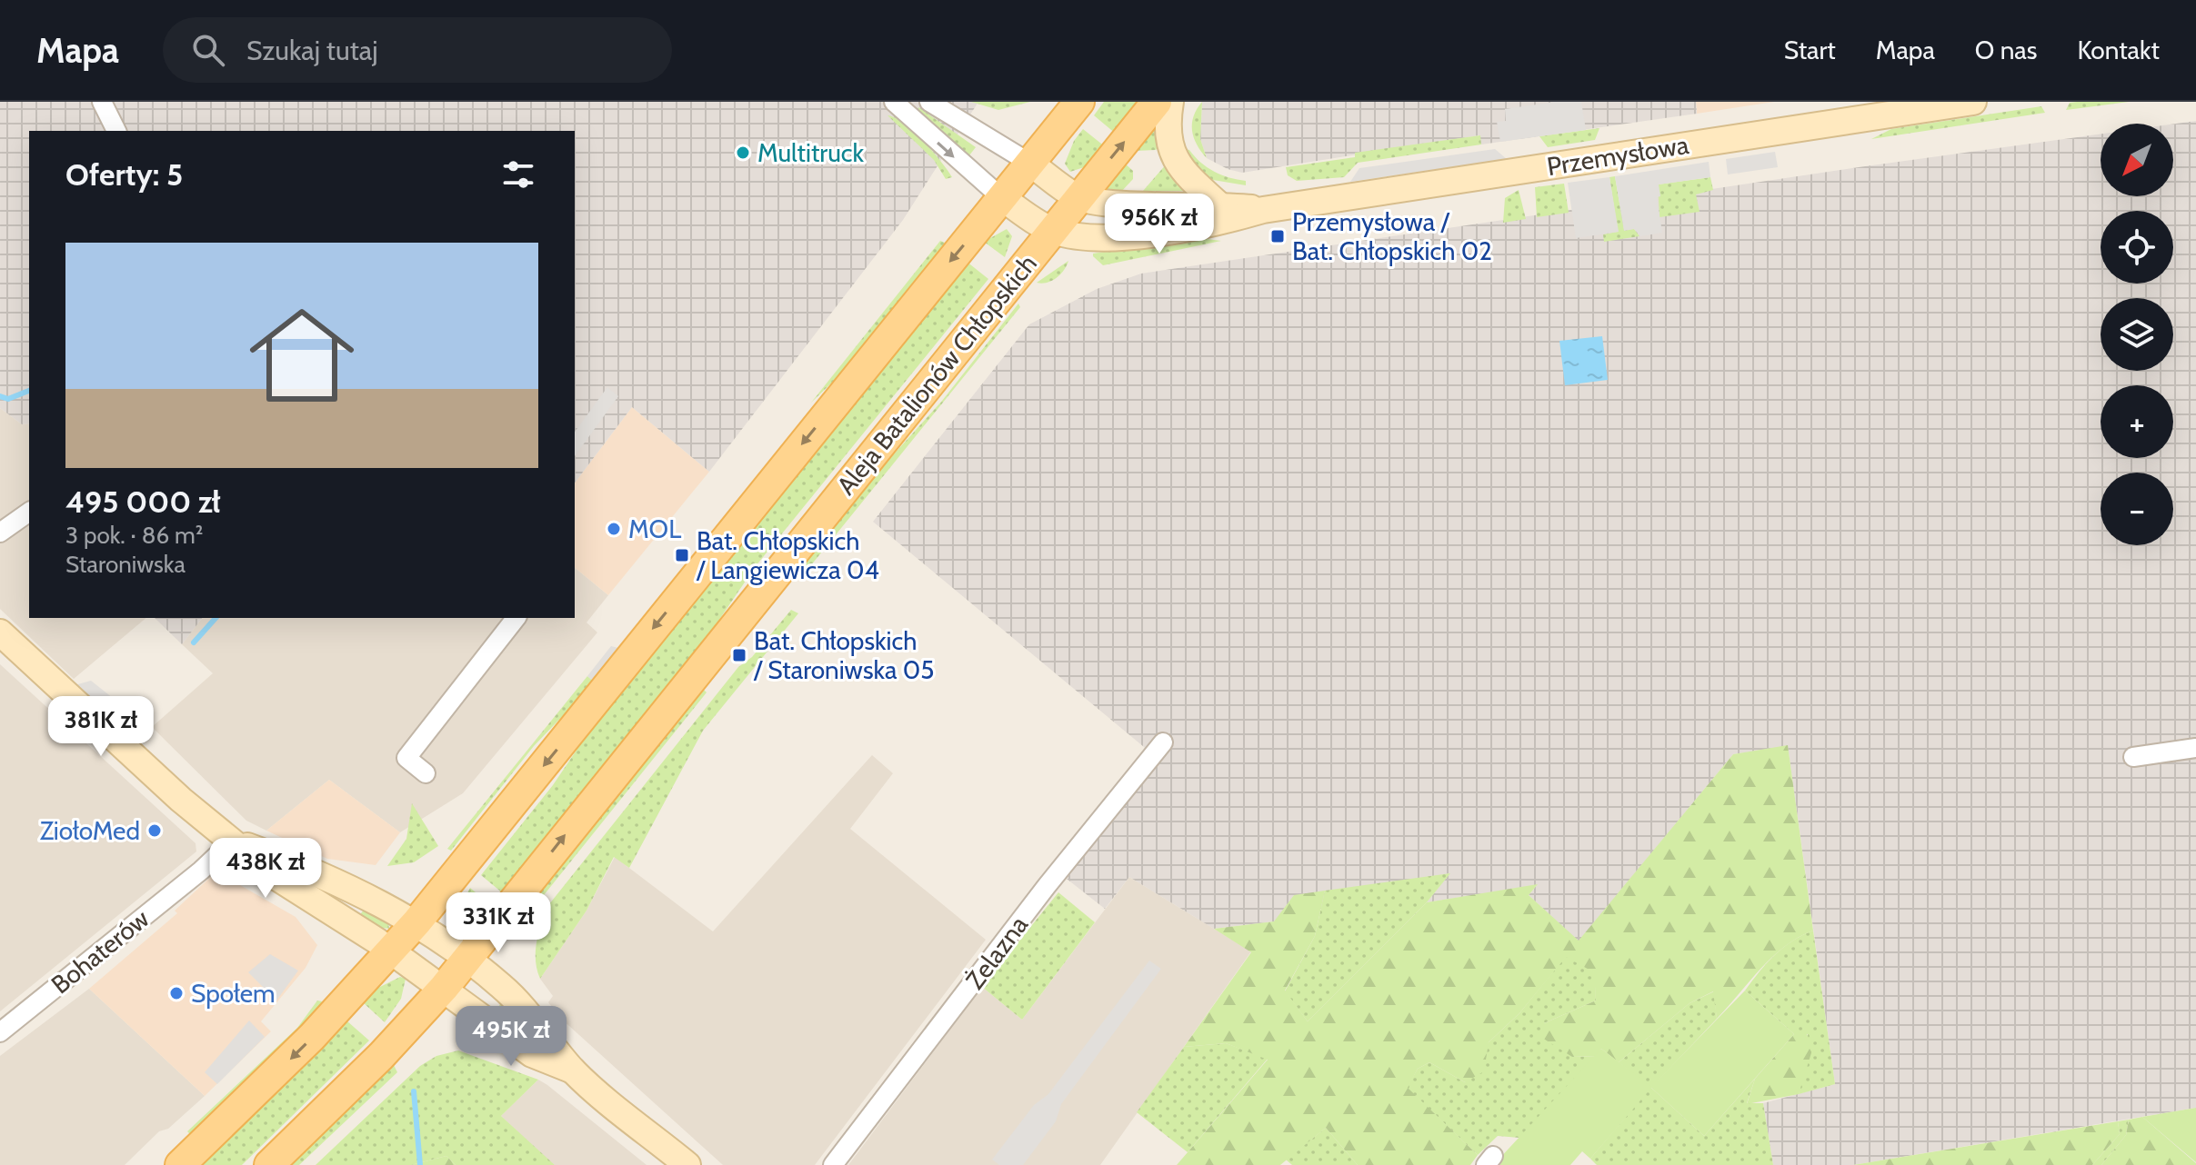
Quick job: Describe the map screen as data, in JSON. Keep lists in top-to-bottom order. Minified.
{"streets":{"main road":["Aleja Batalionów Chłopskich"],"street":["Przemysłowa","Bohaterów","Żelazna"]},"crossings":[["Przemysłowa","Aleja Batalionów Chłopskich"]],"places":{"other":["Multitruck","MOL","ZiołoMed","Społem"],"transit":["Przemysłowa / Bat. Chłopskich 02","Bat. Chłopskich / Langiewicza 04","Bat. Chłopskich / Staroniwska 05"]},"north":"bottom left","page":{"header":"Mapa","search":"Szukaj tutaj","nav":["Start","Mapa","O nas","Kontakt"],"map_buttons":["+","−"],"heading":"Oferty: 5","price":["956K zł","381K zł","438K zł","331K zł","495K zł"],"list":[{"name":"495 000 zł","note":"3 pok. · 86 m² · Staroniwska"}]}}
